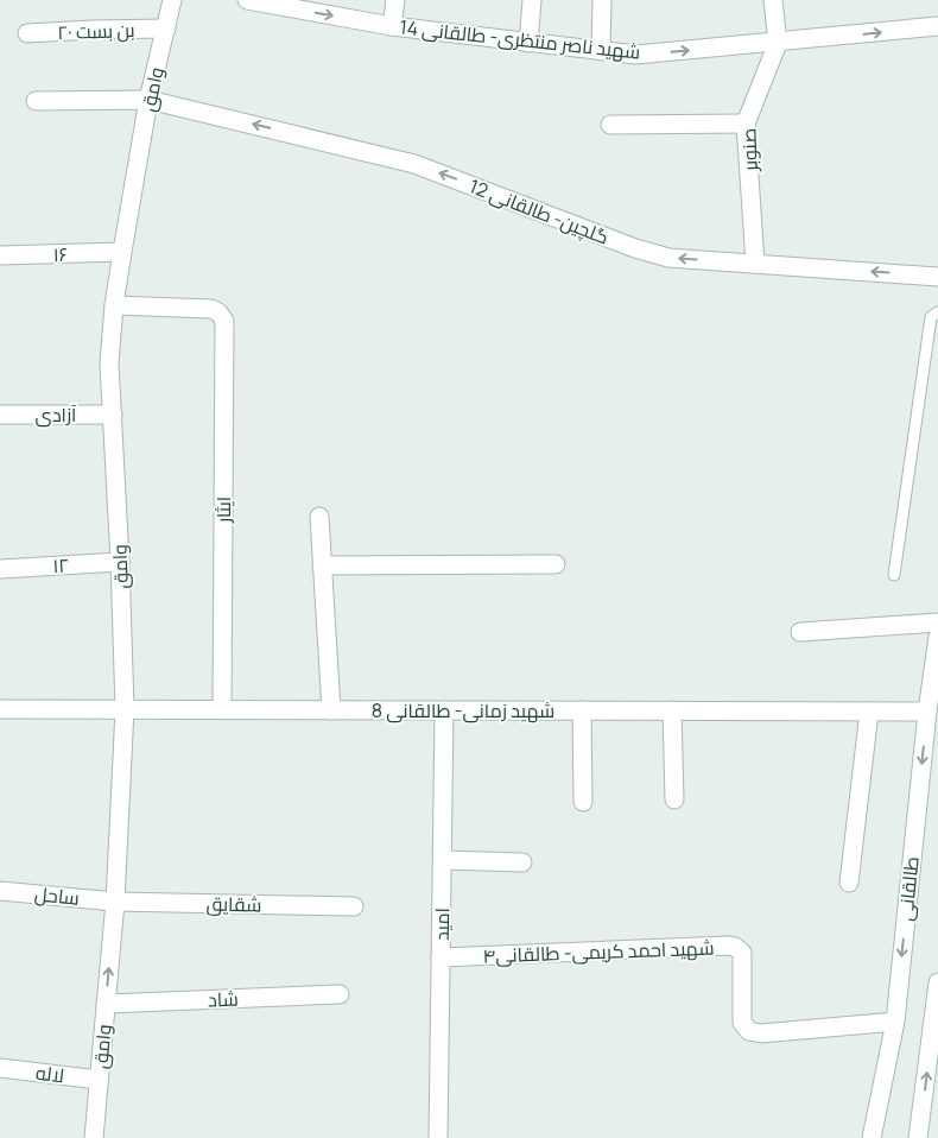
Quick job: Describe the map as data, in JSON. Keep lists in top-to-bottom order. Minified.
{"streets":{"street":["بن بست ۲۰","شهید ناصر منتظری- طالقانی 14","وامق","صنوبر","گلچین- طالقانی 12","۱۶","آزادی","ایثار","۱۲","شهید زمانی- طالقانی 8","طالقانی","ساحل","شقایق","امید","شهید احمد کریمی- طالقانی۴","شاد","لاله"]},"crossings":[["بن بست ۲۰","وامق"],["شهید ناصر منتظری- طالقانی 14","صنوبر"],["وامق","گلچین- طالقانی 12"],["وامق","۱۶"],["وامق","آزادی"],["وامق","ایثار"],["وامق","۱۲"],["وامق","شهید زمانی- طالقانی 8"],["وامق","ساحل"],["وامق","شقایق"],["وامق","شاد"],["وامق","لاله"],["صنوبر","گلچین- طالقانی 12"],["ایثار","شهید زمانی- طالقانی 8"],["شهید زمانی- طالقانی 8","طالقانی"],["شهید زمانی- طالقانی 8","امید"],["طالقانی","شهید احمد کریمی- طالقانی۴"],["ساحل","شقایق"],["امید","شهید احمد کریمی- طالقانی۴"]],"one_way":["شهید ناصر منتظری- طالقانی 14","گلچین- طالقانی 12"]}
